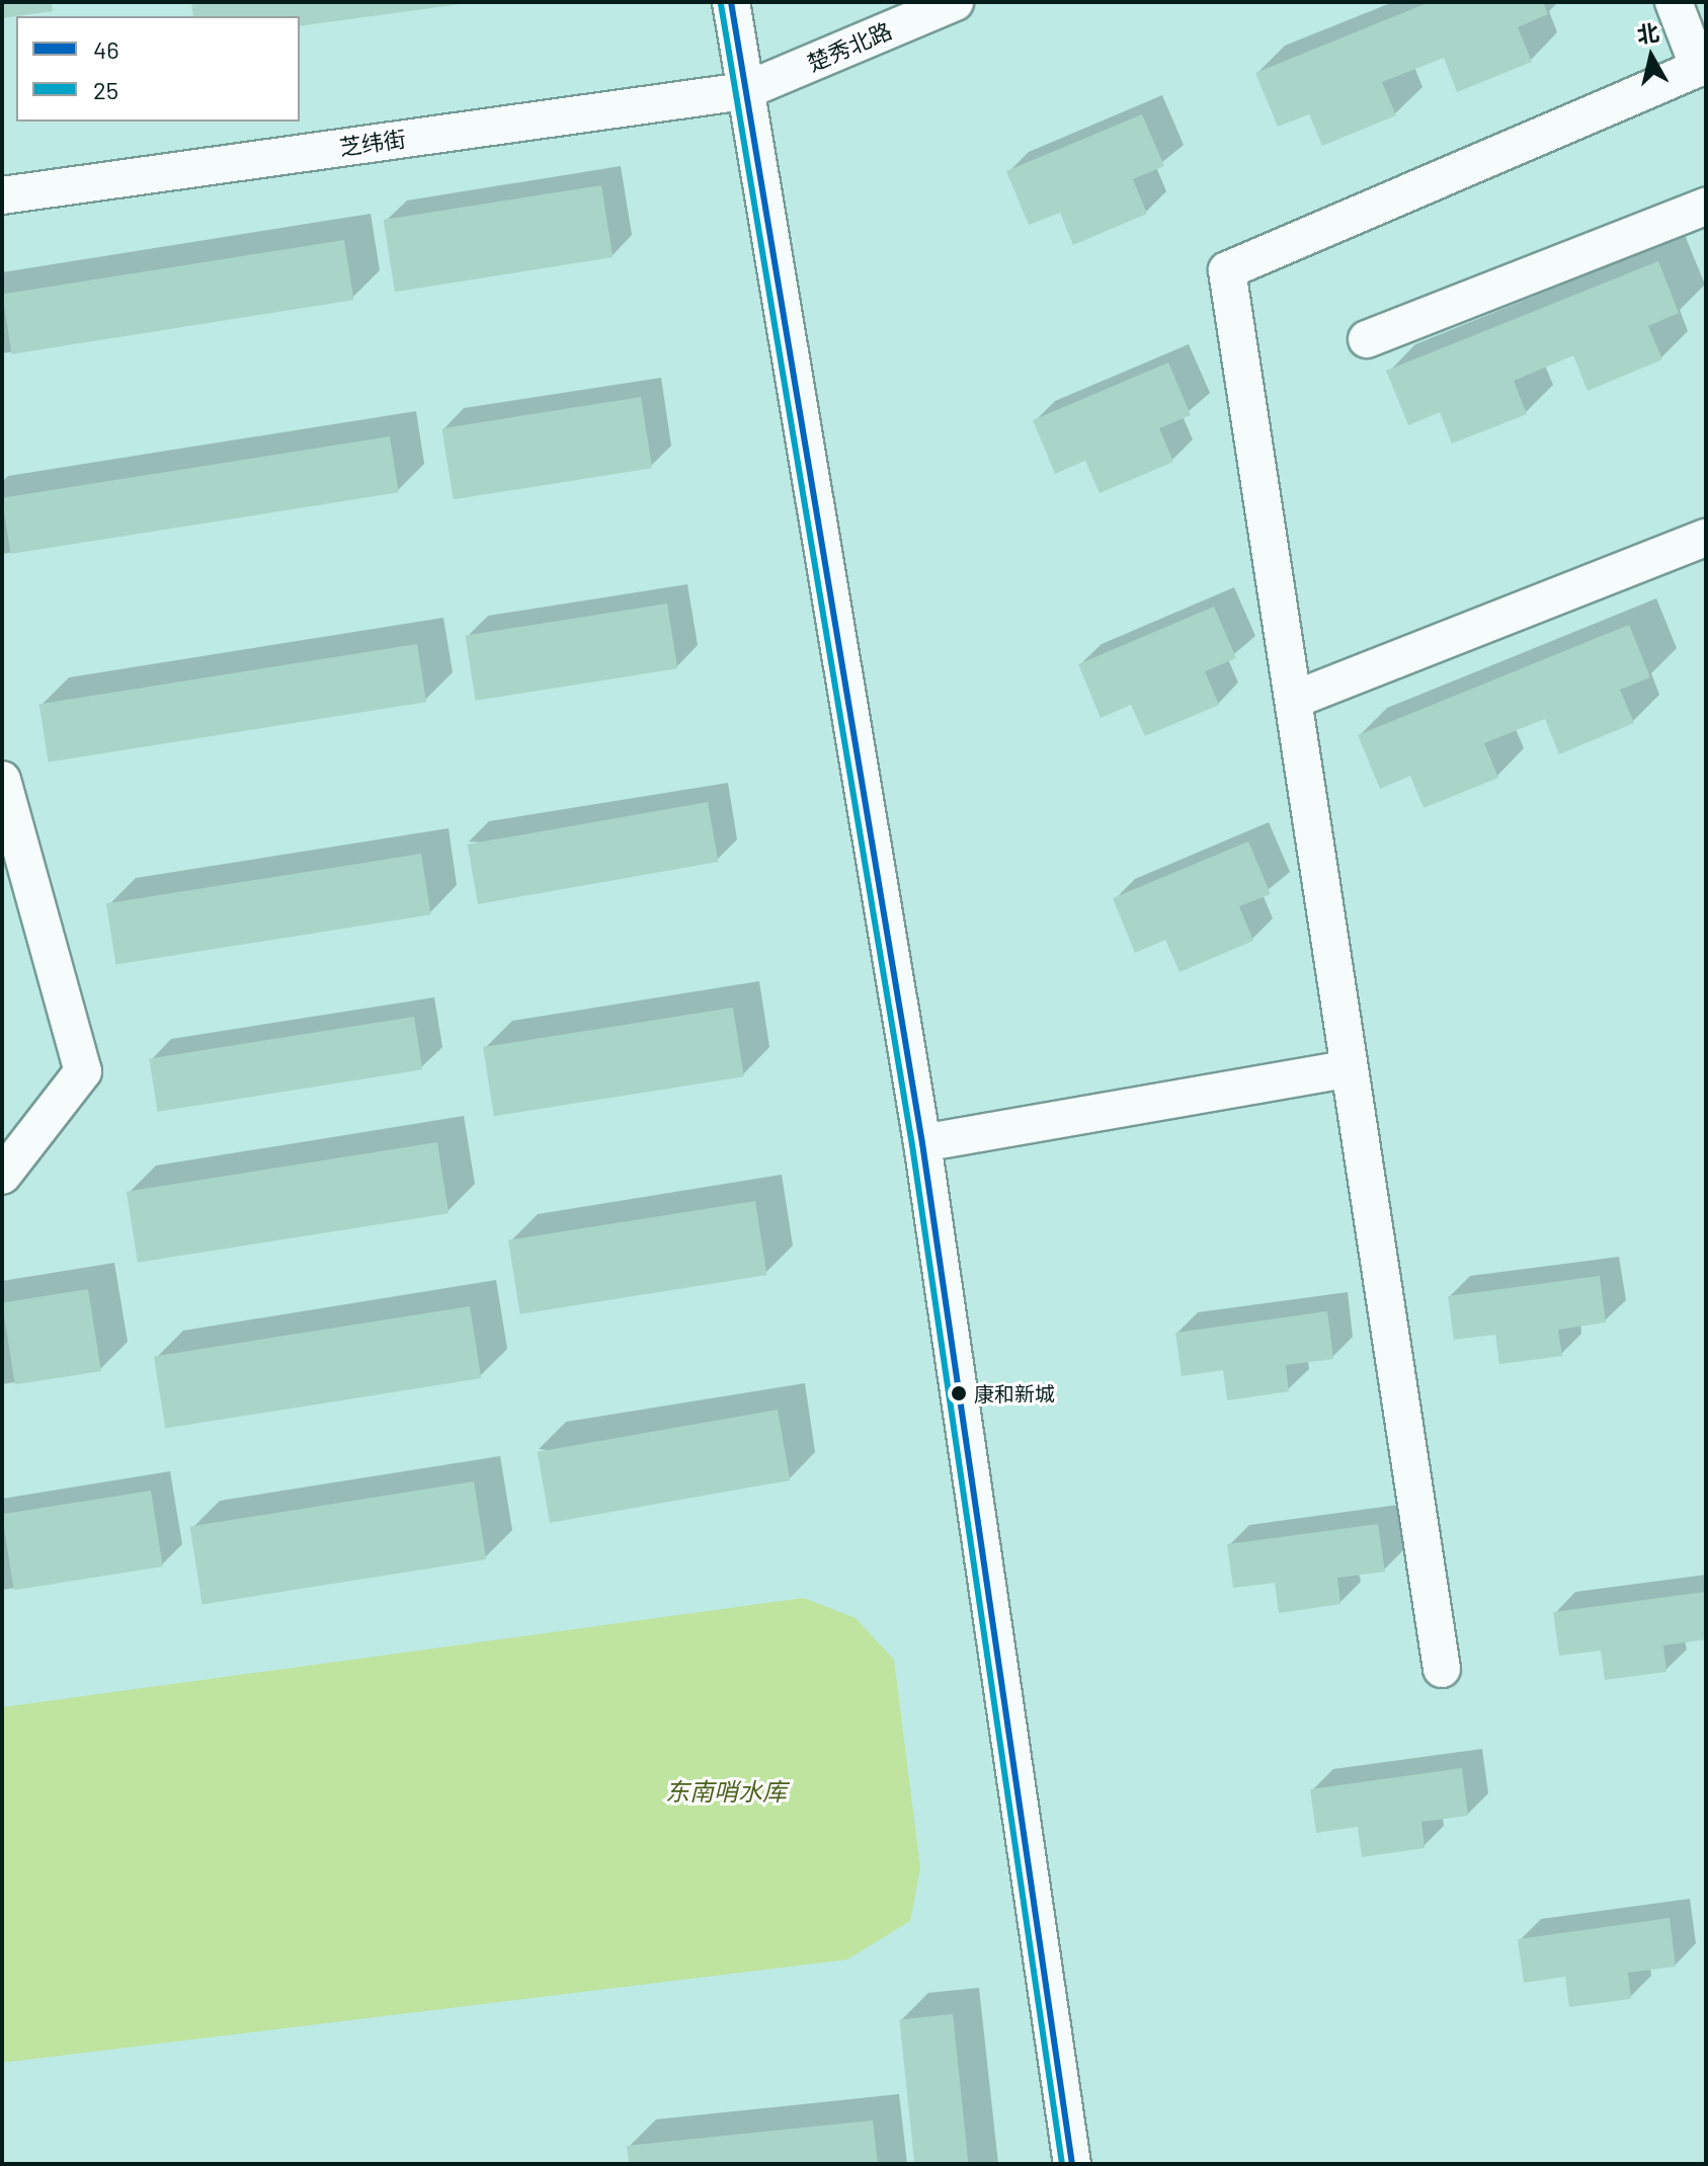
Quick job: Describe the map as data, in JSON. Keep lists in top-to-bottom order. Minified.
{"streets":{"street":["楚秀北路","芝纬街"]},"crossings":[["楚秀北路","芝纬街"]],"water":["东南哨水库"],"places":["康和新城"],"lines":["transit line 46","transit line 25"],"legend":["46","25"],"north":"top"}
